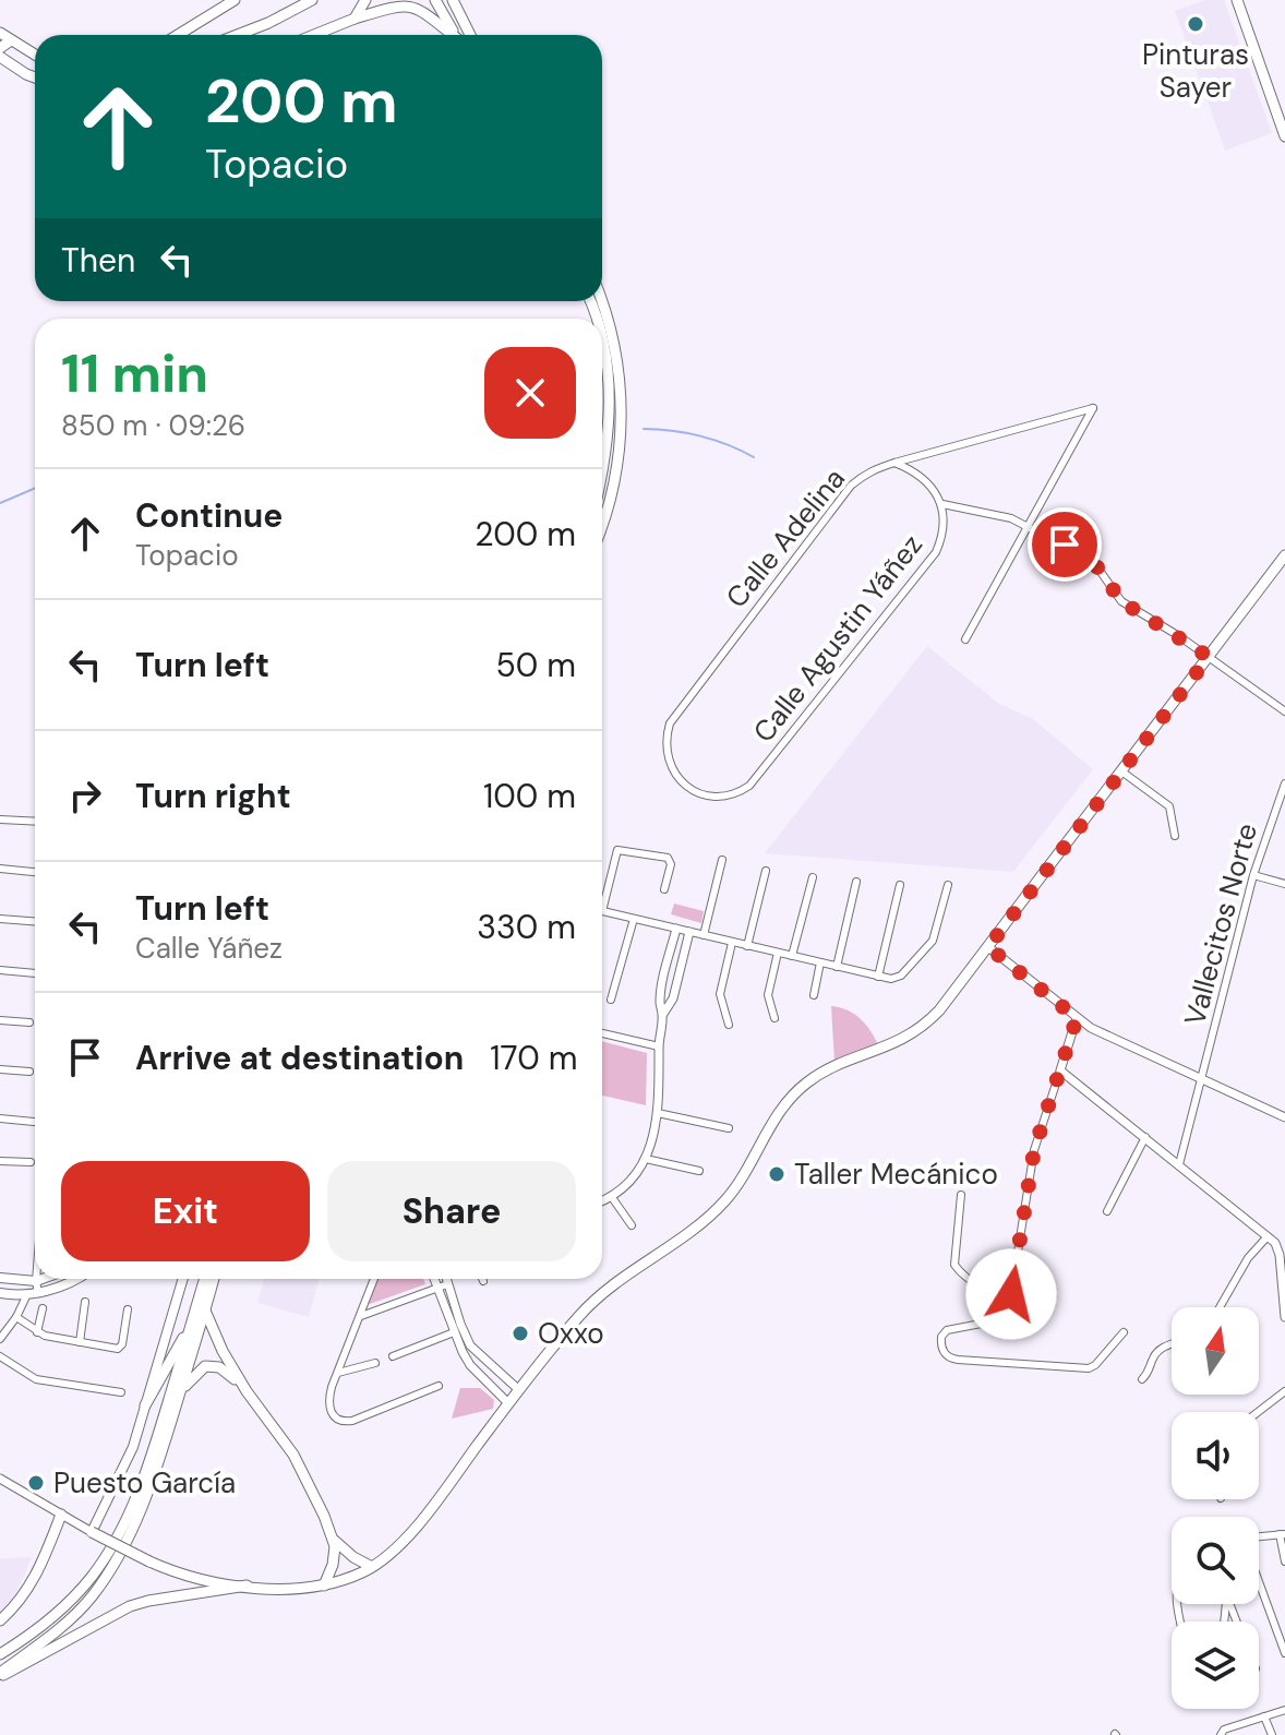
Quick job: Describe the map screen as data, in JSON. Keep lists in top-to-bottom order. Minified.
{"streets":{"street":["Calle Adelina","Calle Agustin Yáñez","Vallecitos Norte"]},"crossings":[["Calle Adelina","Calle Agustin Yáñez"]],"places":["Pinturas Sayer","Taller Mecánico","Oxxo","Puesto García"],"north":"top","page":{"turn":["200 m","Topacio"],"then":"Then","heading":["11 min","850 m · 09:26"],"list":[{"name":"Continue","note":"Topacio","value":"200 m"},{"name":"Turn left","value":"50 m"},{"name":"Turn right","value":"100 m"},{"name":"Turn left","note":"Calle Yáñez","value":"330 m"},{"name":"Arrive at destination","value":"170 m"}],"buttons":["Exit","Share"]}}
